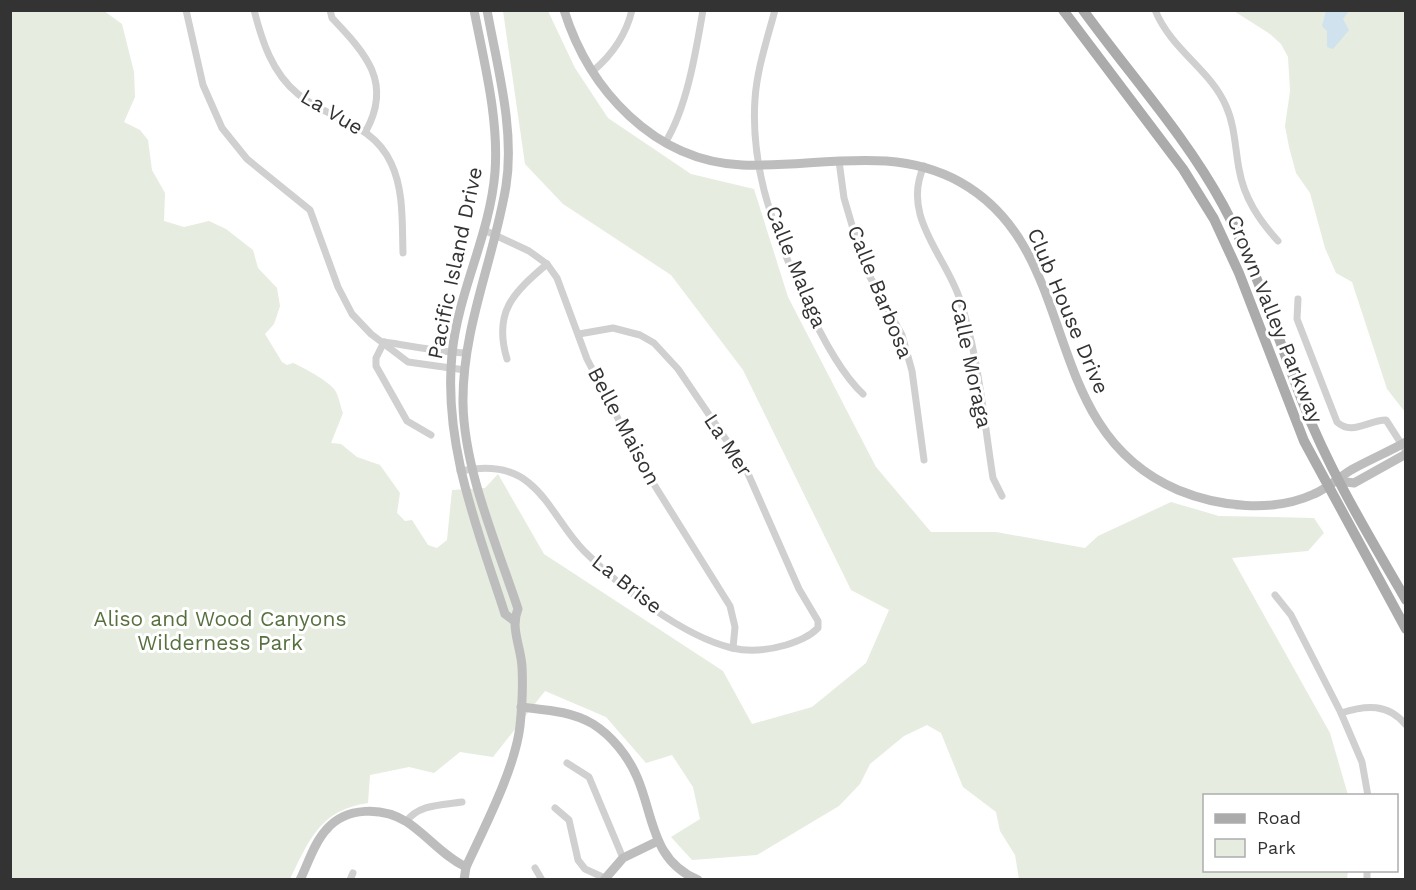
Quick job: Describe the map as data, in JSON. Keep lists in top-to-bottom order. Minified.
{"streets":{"main road":["Crown Valley Parkway"],"street":["La Vue","Pacific Island Drive","Calle Malaga","Calle Barbosa","Club House Drive","Calle Moraga","Belle Maison","La Mer","La Brise"]},"crossings":[["Pacific Island Drive","Belle Maison"],["Pacific Island Drive","La Brise"],["Calle Malaga","Club House Drive"],["Calle Barbosa","Club House Drive"],["Club House Drive","Crown Valley Parkway"],["Club House Drive","Calle Moraga"],["Belle Maison","La Mer"],["Belle Maison","La Brise"],["La Mer","La Brise"]],"parks":["Aliso and Wood Canyons Wilderness Park"],"legend":["Road","Park"]}
